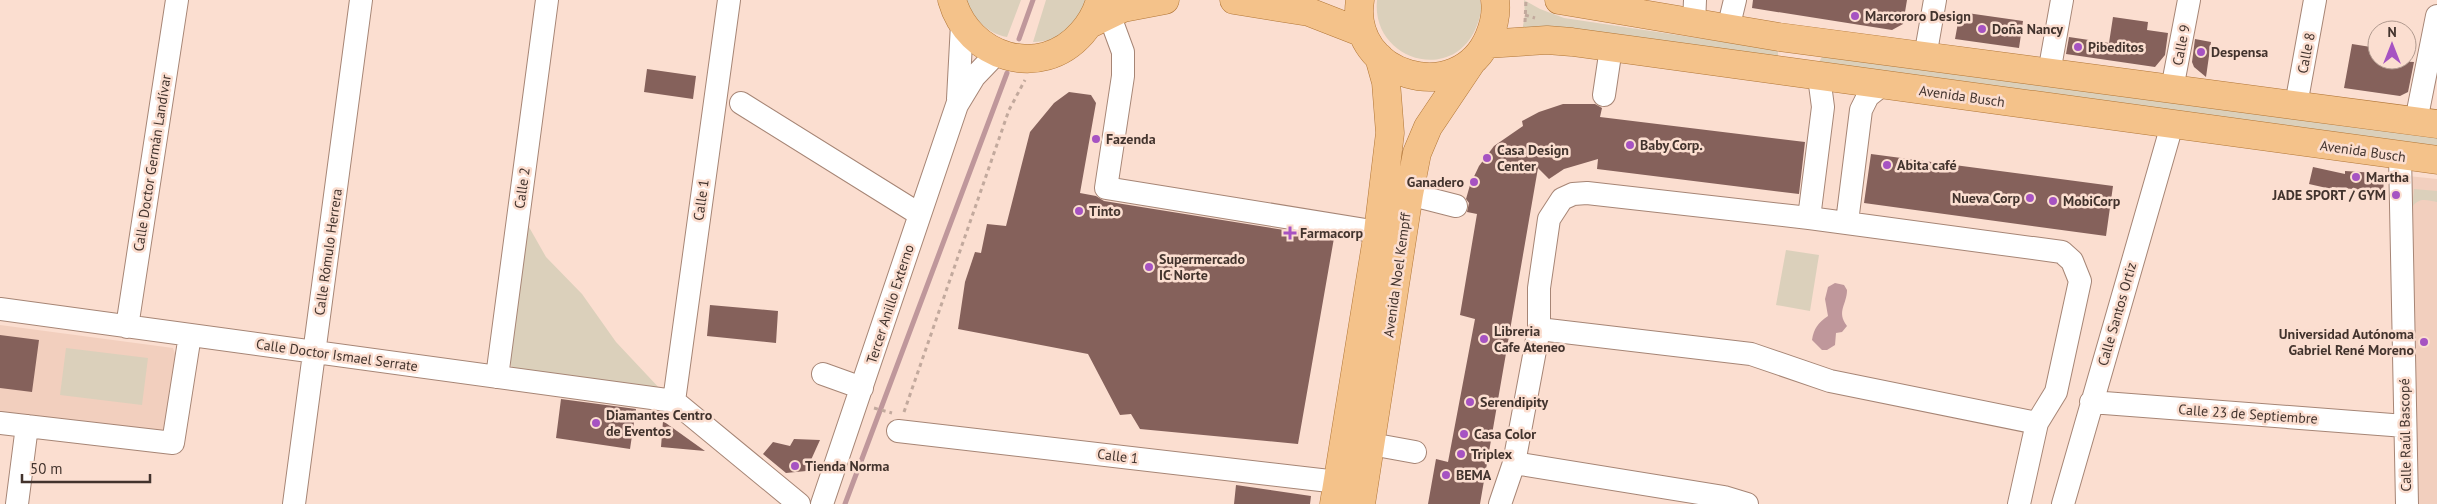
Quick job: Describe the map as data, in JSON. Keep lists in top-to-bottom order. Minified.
{"streets":{"main road":["Avenida Busch","Avenida Noel Kempff"],"street":["Calle 9","Calle 8","Calle Doctor Germán Landívar","Calle 2","Calle 1","Calle Rómulo Herrera","Tercer Anillo Externo","Calle Santos Ortiz","Calle Doctor Ismael Serrate","Calle 23 de Septiembre","Calle Raúl Bascopé"]},"crossings":[["Avenida Busch","Avenida Noel Kempff"],["Avenida Busch","Calle Santos Ortiz"],["Avenida Busch","Calle Raúl Bascopé"],["Calle Doctor Germán Landívar","Calle Doctor Ismael Serrate"],["Calle 2","Calle Doctor Ismael Serrate"],["Calle 1","Avenida Noel Kempff"],["Calle 1","Calle Doctor Ismael Serrate"],["Calle Rómulo Herrera","Calle Doctor Ismael Serrate"],["Calle Santos Ortiz","Calle 23 de Septiembre"],["Calle 23 de Septiembre","Calle Raúl Bascopé"]],"places":{"other":["Marcororo Design","Doña Nancy","Pibeditos","Despensa","Fazenda","Baby Corp.","Casa Design Center","Abita café","Martha","Ganadero","JADE SPORT / GYM","Nueva Corp","MobiCorp","Tinto","Supermercado IC Norte","Libreria Cafe Ateneo","Universidad Autónoma Gabriel René Moreno","Serendipity","Diamantes Centro de Eventos","Casa Color","Triplex","Tienda Norma","BEMA"],"health":["Farmacorp"]},"scale_bar":"50 m","north":"top"}
